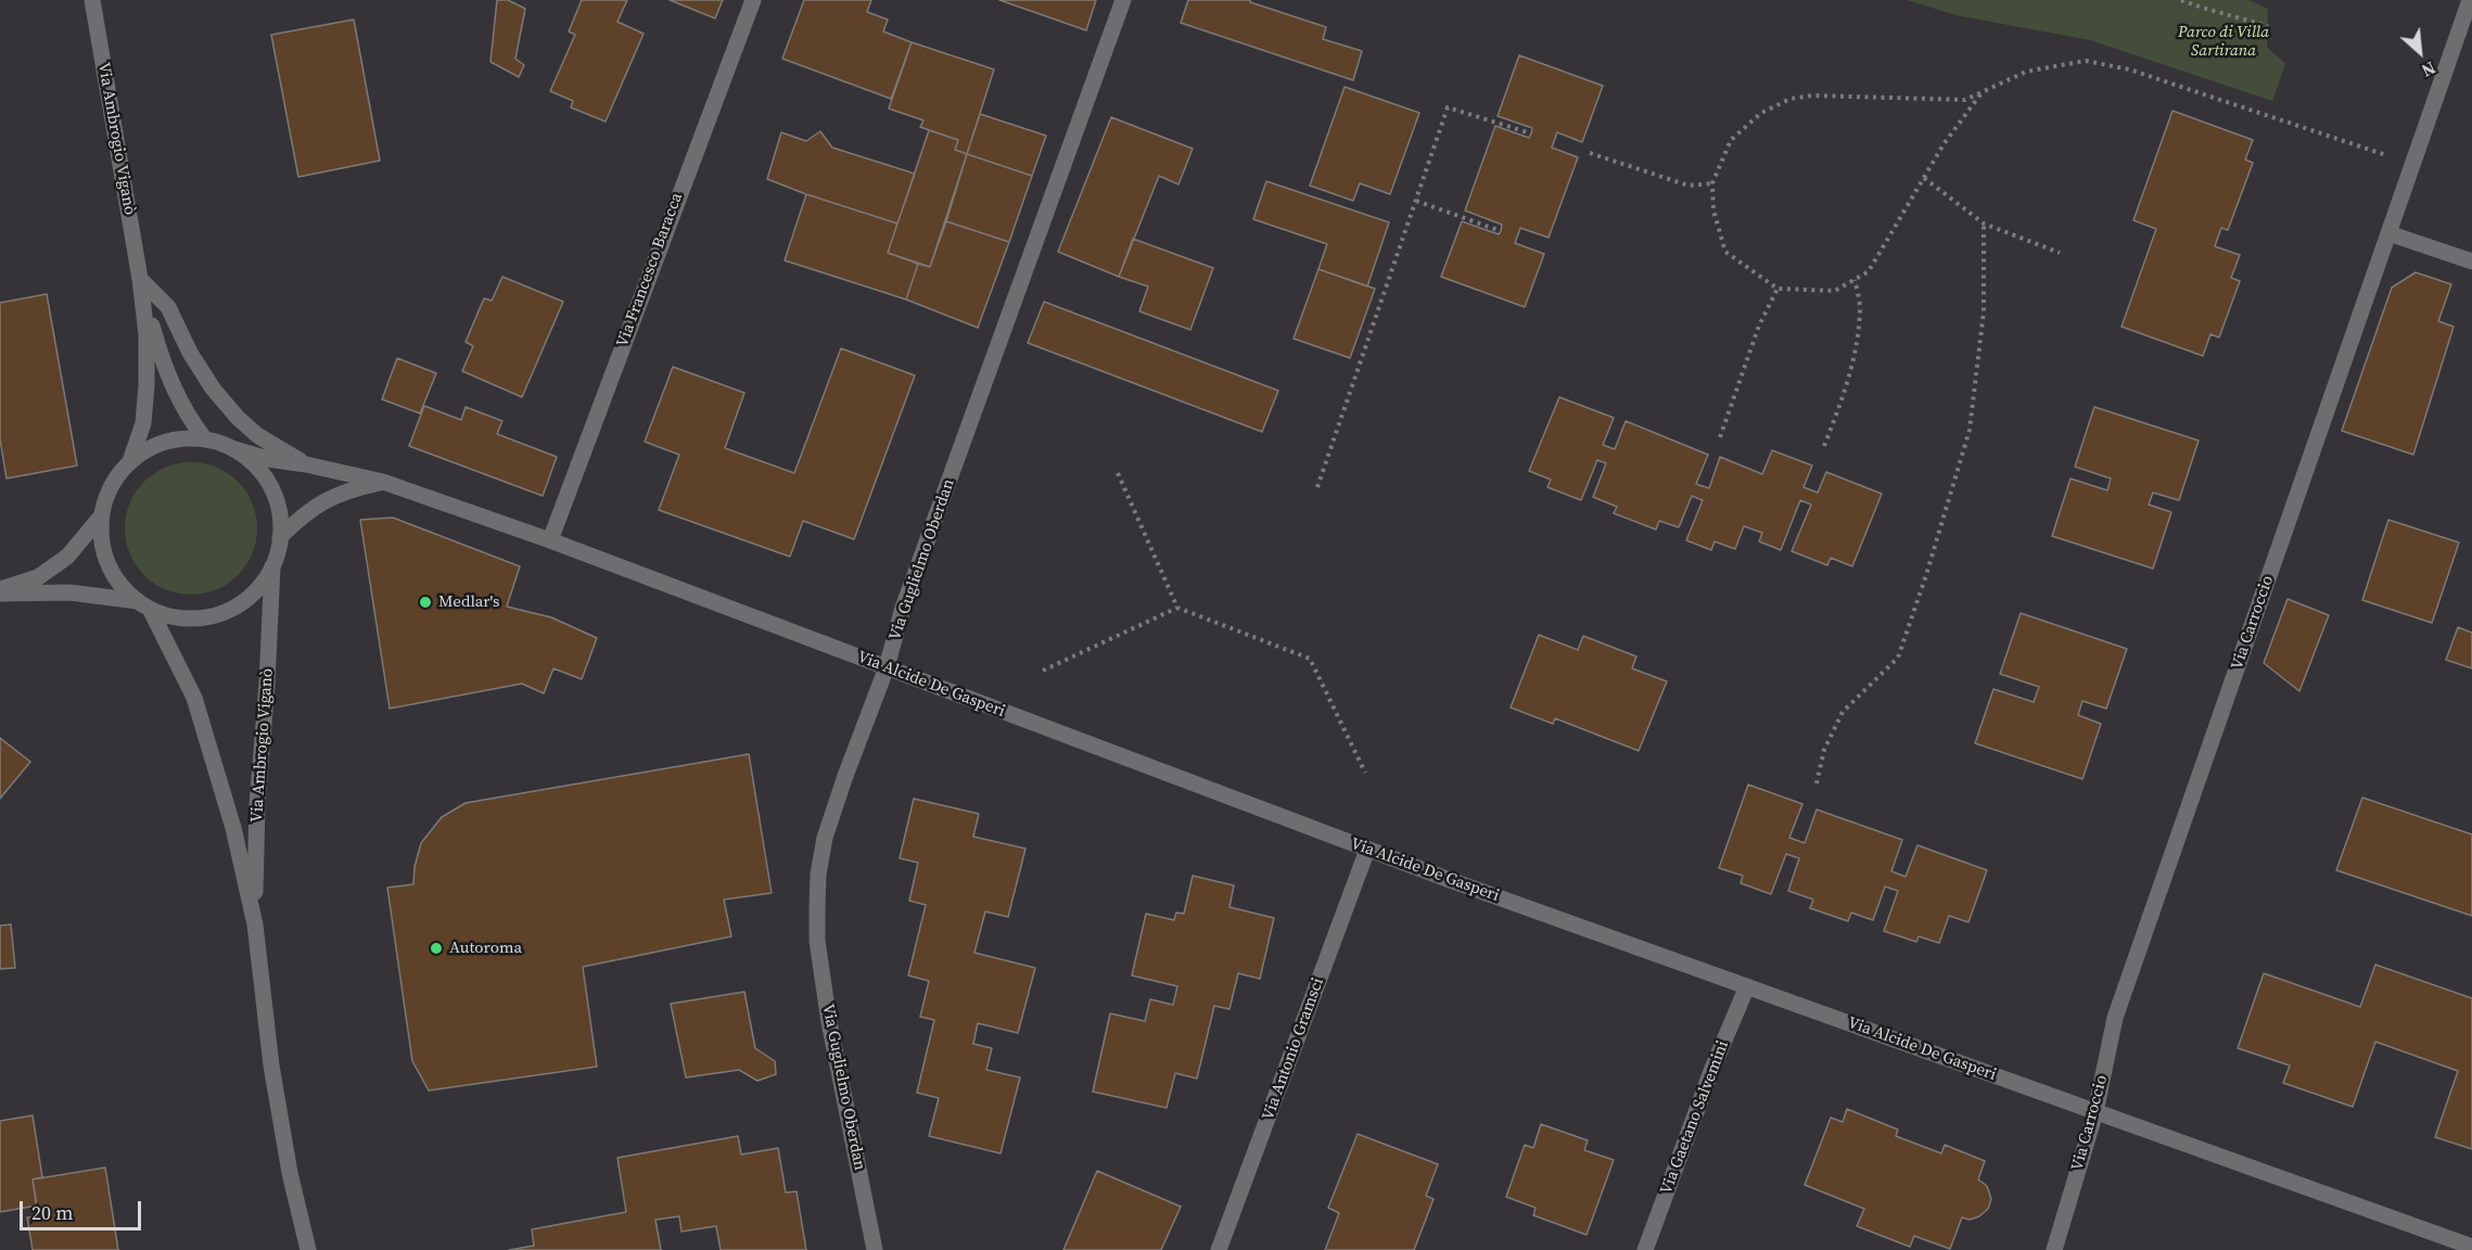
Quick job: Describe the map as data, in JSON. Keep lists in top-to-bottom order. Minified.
{"streets":{"street":["Via Ambrogio Viganò","Via Francesco Baracca","Via Guglielmo Oberdan","Via Carroccio","Via Alcide De Gasperi","Via Antonio Gramsci","Via Gaetano Salvemini"]},"crossings":[["Via Ambrogio Viganò","Via Alcide De Gasperi"],["Via Francesco Baracca","Via Alcide De Gasperi"],["Via Guglielmo Oberdan","Via Alcide De Gasperi"],["Via Carroccio","Via Alcide De Gasperi"],["Via Alcide De Gasperi","Via Antonio Gramsci"],["Via Alcide De Gasperi","Via Gaetano Salvemini"]],"parks":["Parco di Villa Sartirana"],"places":["Medlar's","Autoroma"],"scale_bar":"20 m","north":"bottom right"}
